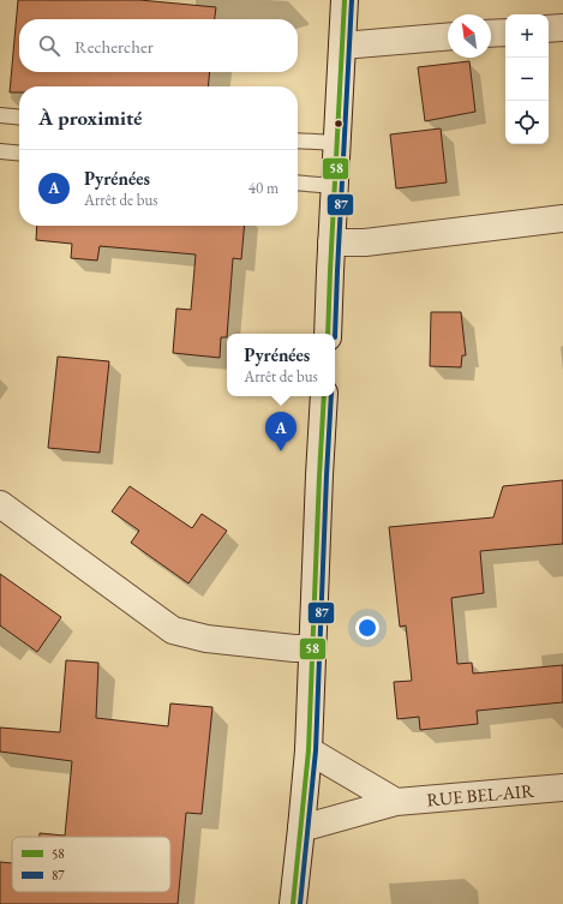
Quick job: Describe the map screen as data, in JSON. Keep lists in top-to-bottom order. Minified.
{"streets":{"street":["RUE BEL-AIR"]},"lines":["transit line 58","transit line 87"],"legend":["58","87"],"north":"top left","page":{"map_buttons":["+","−"],"search":"Rechercher","heading":"À proximité","list":[{"mark":"A","name":"Pyrénées","note":"Arrêt de bus","value":"40 m"}],"popup":["Pyrénées","Arrêt de bus"],"pins":"A"}}
